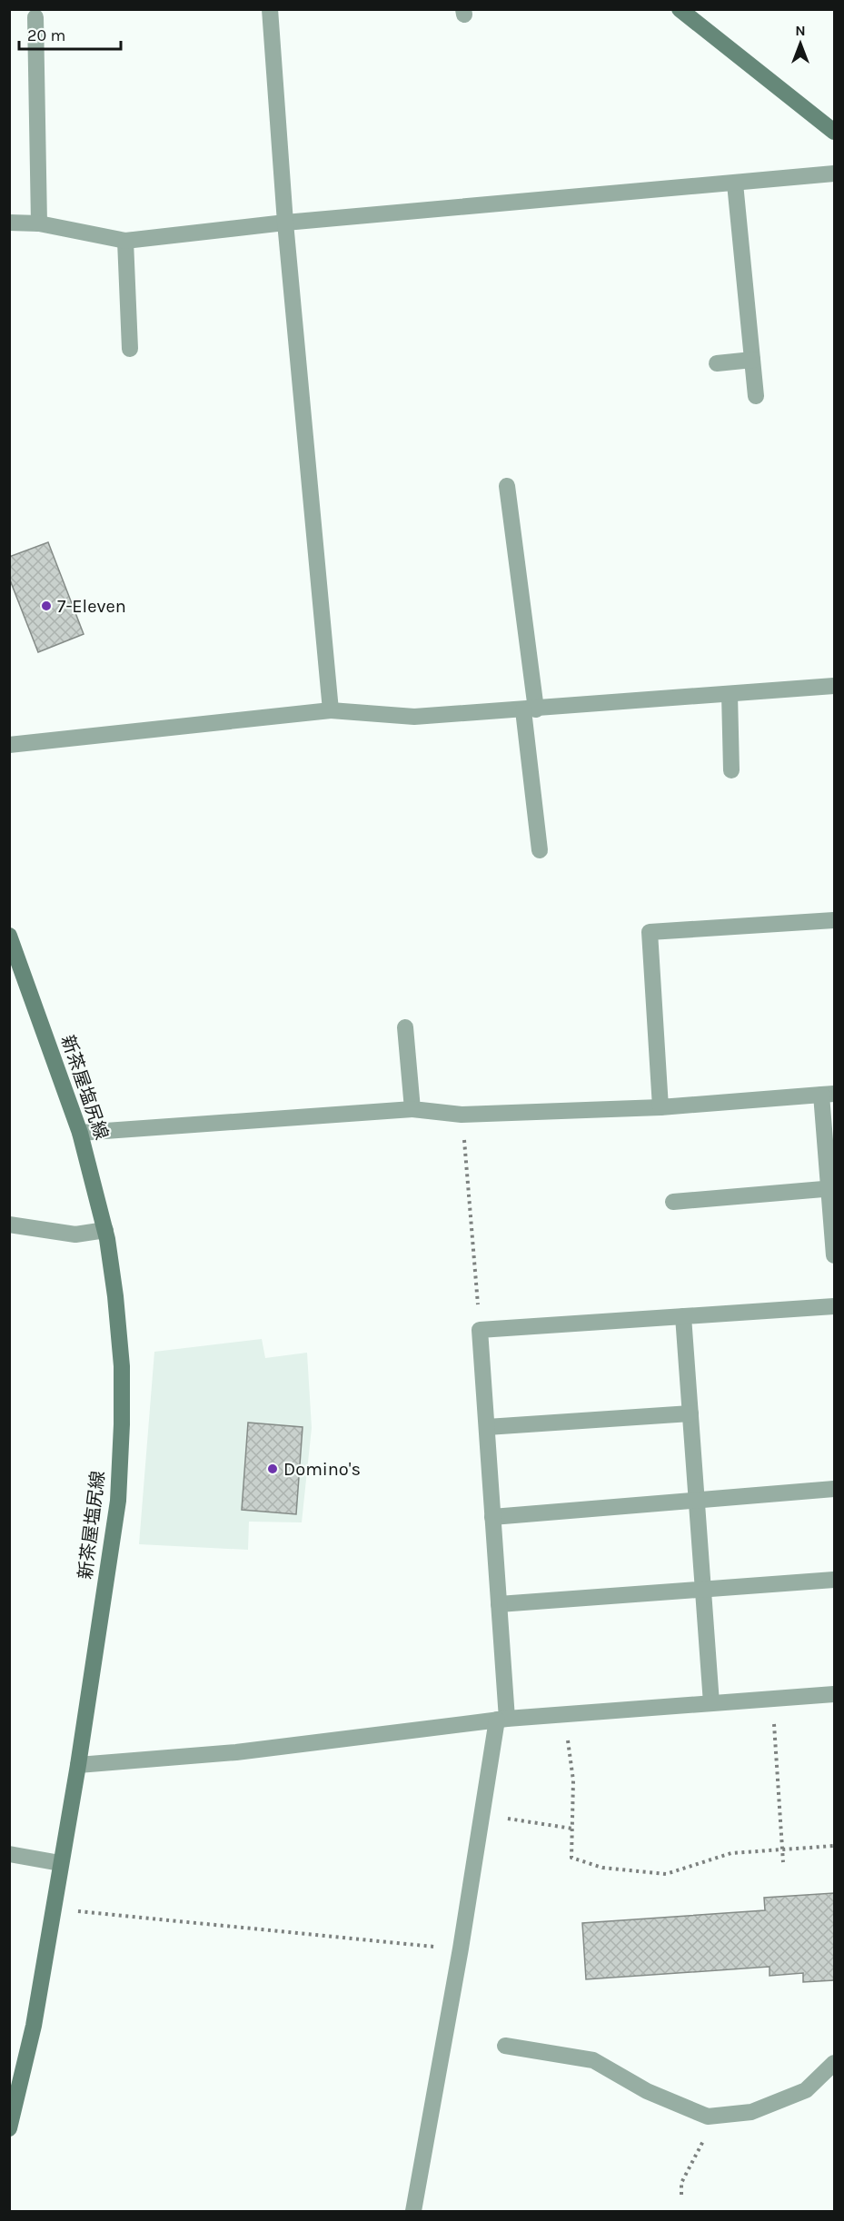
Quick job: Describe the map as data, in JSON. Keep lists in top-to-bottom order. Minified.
{"streets":{"main road":["新茶屋塩尻線"]},"places":["7-Eleven","Domino's"],"scale_bar":"20 m","north":"top"}
